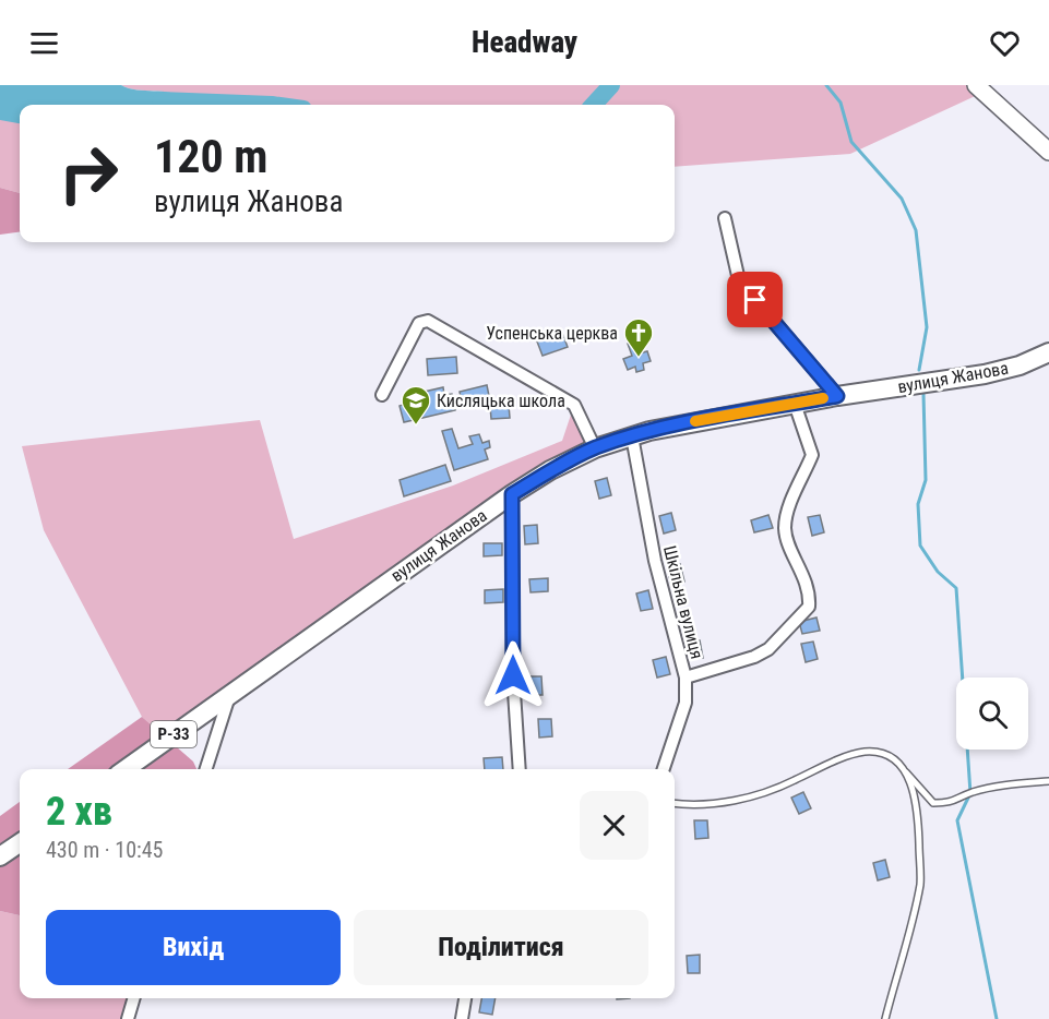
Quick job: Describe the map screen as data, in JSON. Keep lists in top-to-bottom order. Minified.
{"streets":{"main road":["вулиця Жанова","Р-33"],"street":["Шкільна вулиця"]},"crossings":[["вулиця Жанова","Шкільна вулиця"],["вулиця Жанова","Р-33"]],"places":{"church":["Успенська церква"],"school or university":["Кисляцька школа"]},"page":{"header":"Headway","turn":["120 m","вулиця Жанова"],"heading":["2 хв","430 m · 10:45"],"buttons":["Вихід","Поділитися"]}}
